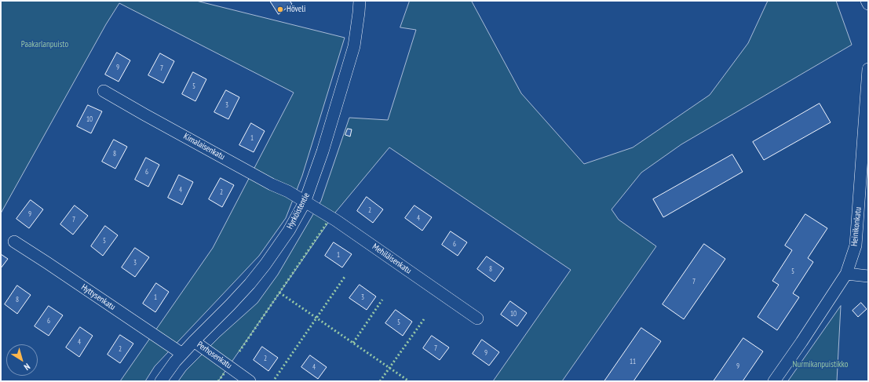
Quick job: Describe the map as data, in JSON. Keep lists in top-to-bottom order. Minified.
{"streets":{"street":["Kimalaisenkatu","Hyrköistentie","Heinikonkatu","Mehiläisenkatu","Hyttysenkatu","Perhosenkatu"]},"crossings":[["Kimalaisenkatu","Hyrköistentie"],["Kimalaisenkatu","Mehiläisenkatu"],["Hyrköistentie","Mehiläisenkatu"],["Hyrköistentie","Hyttysenkatu"],["Hyrköistentie","Perhosenkatu"]],"parks":["Paakarlanpuisto","Nurmikanpuistikko"],"places":["Höveli"],"house_numbers":["9","7","5","3","10","1","8","6","4","2","2","9","4","7","5","6","1","3","8","5","7","1","3","8","10","6","5","4","7","2","9","2","11","9","4"],"north":"bottom right"}
